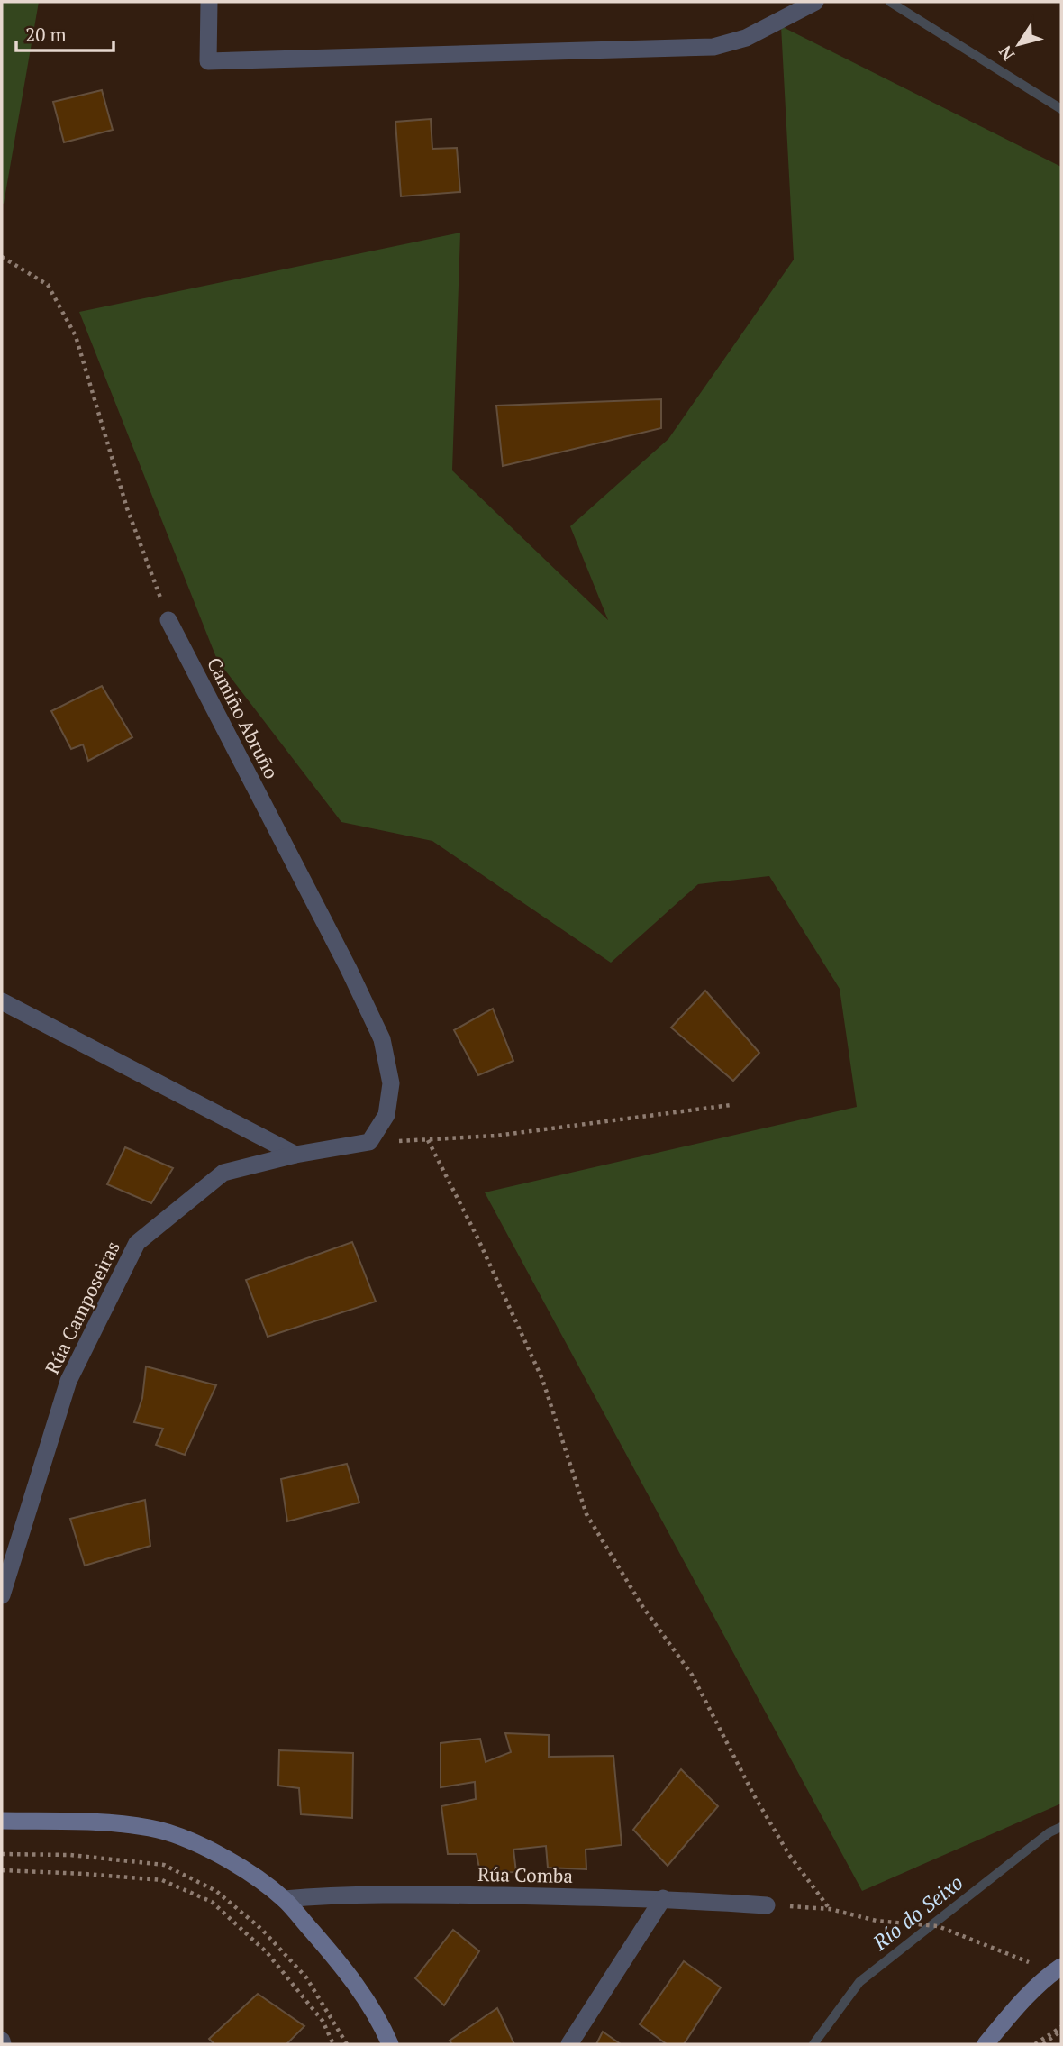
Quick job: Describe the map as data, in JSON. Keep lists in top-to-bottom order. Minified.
{"streets":{"street":["Camiño Abruño","Rúa Camposeiras","Rúa Comba"]},"water":["Río do Seixo"],"scale_bar":"20 m","north":"bottom left"}
